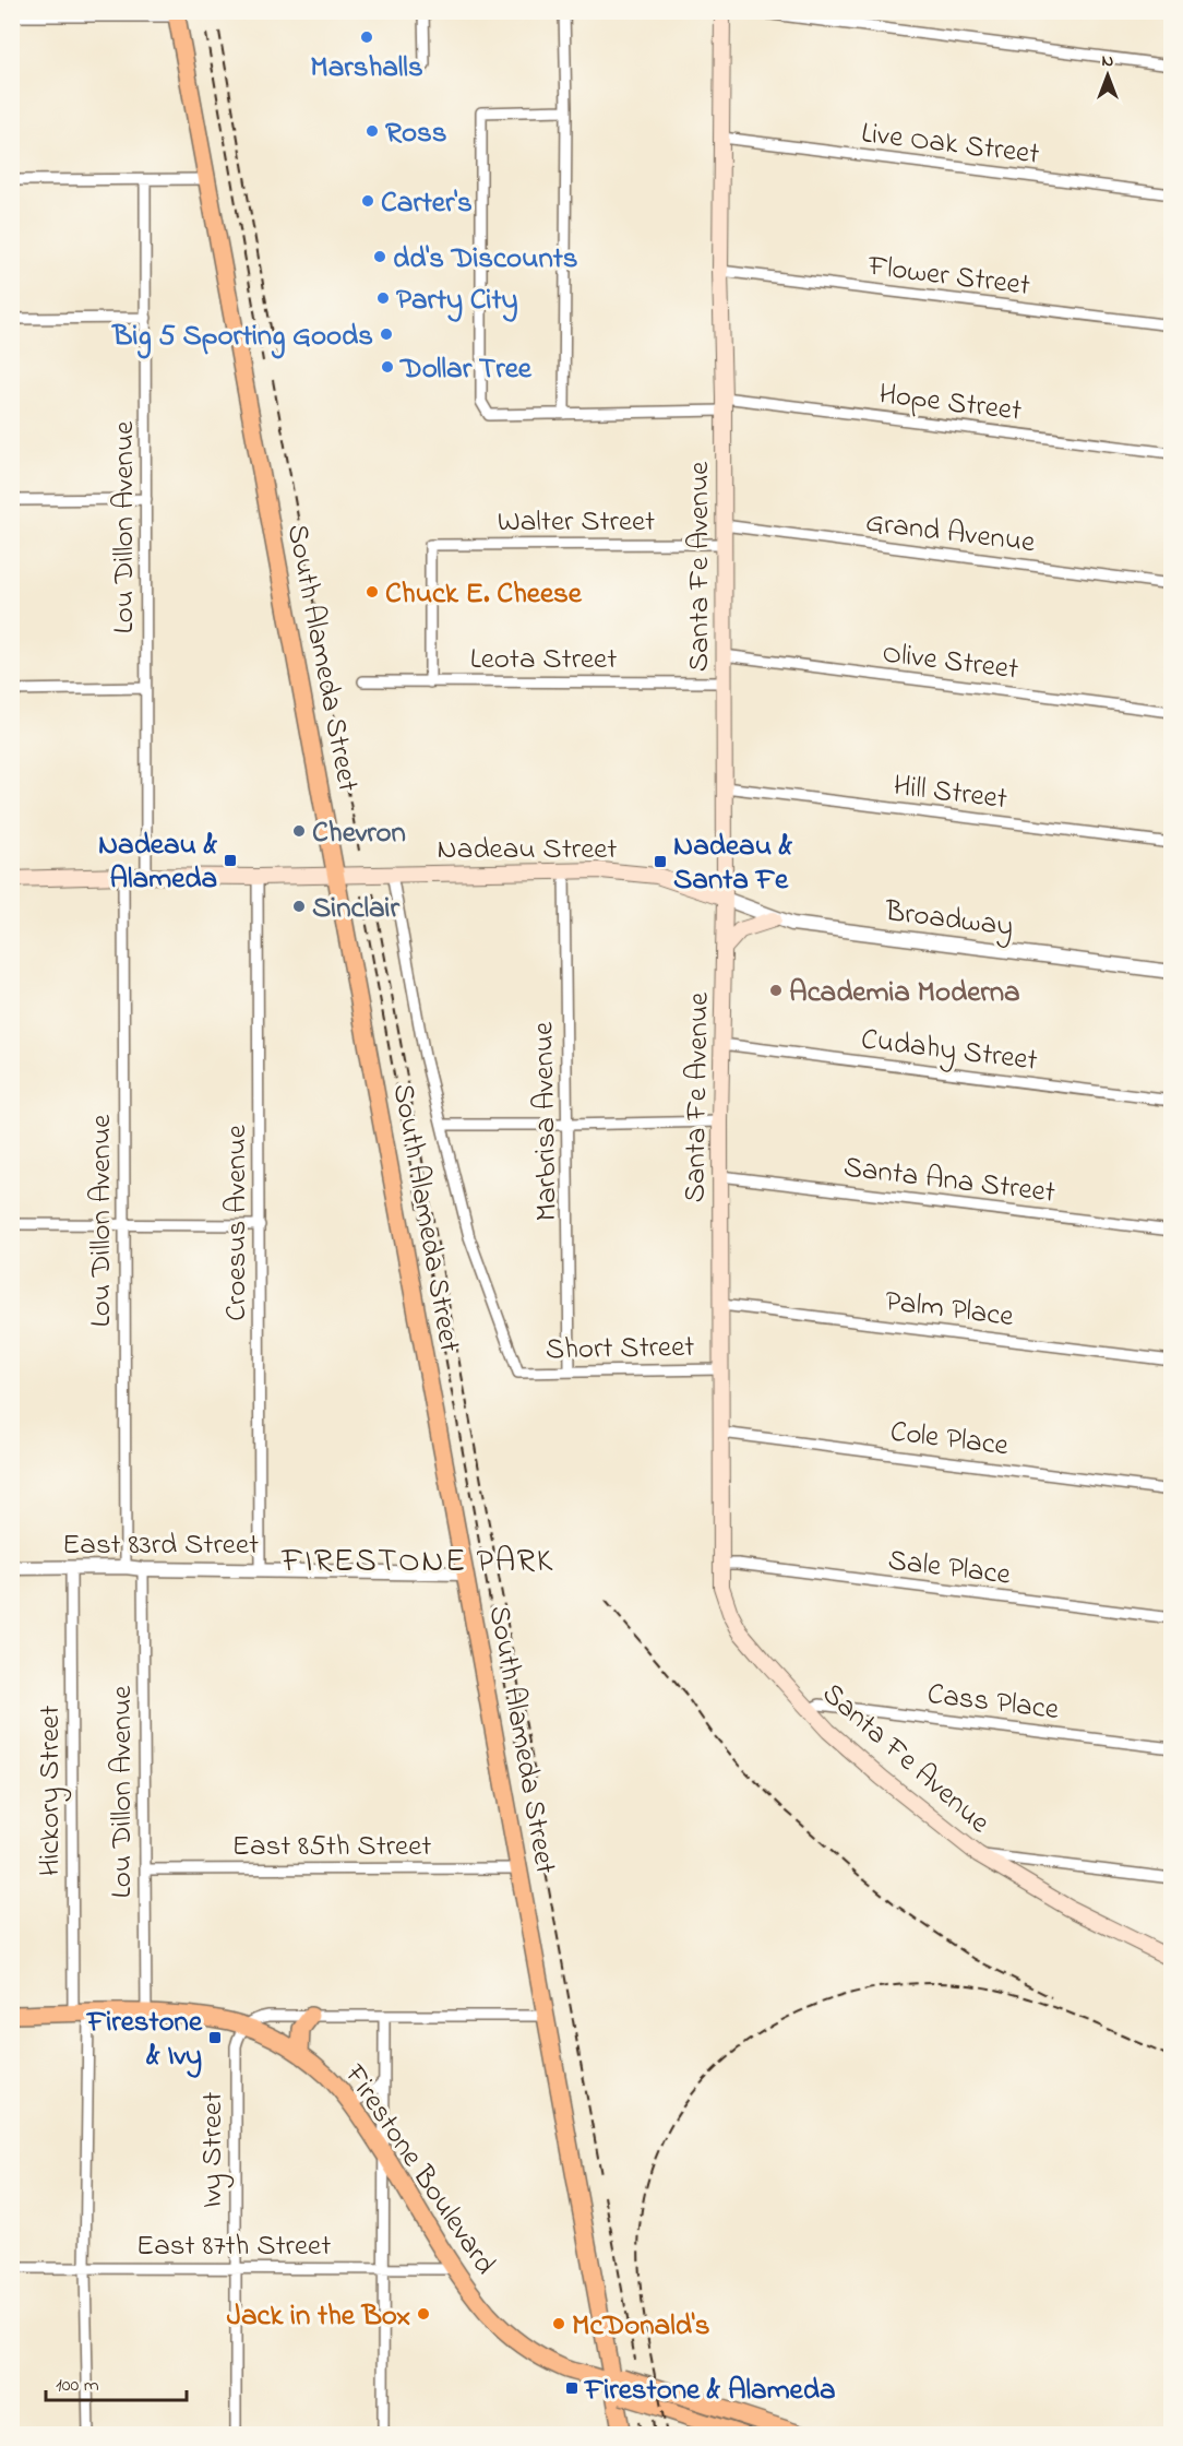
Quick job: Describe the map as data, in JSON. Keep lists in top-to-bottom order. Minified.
{"streets":{"main road":["Santa Fe Avenue","South Alameda Street","Nadeau Street","Firestone Boulevard"],"street":["Live Oak Street","Flower Street","Hope Street","Walter Street","Lou Dillon Avenue","Grand Avenue","Leota Street","Olive Street","Hill Street","Broadway","Cudahy Street","Marbrisa Avenue","Santa Ana Street","Croesus Avenue","Palm Place","Short Street","Cole Place","East 83rd Street","Sale Place","Cass Place","Hickory Street","East 85th Street","Ivy Street","East 87th Street"]},"crossings":[["Live Oak Street","Santa Fe Avenue"],["Flower Street","Santa Fe Avenue"],["Hope Street","Santa Fe Avenue"],["Walter Street","Santa Fe Avenue"],["Walter Street","Leota Street"],["Lou Dillon Avenue","Nadeau Street"],["Lou Dillon Avenue","East 83rd Street"],["Lou Dillon Avenue","East 85th Street"],["Lou Dillon Avenue","Firestone Boulevard"],["Grand Avenue","Santa Fe Avenue"],["Santa Fe Avenue","Leota Street"],["Santa Fe Avenue","Olive Street"],["Santa Fe Avenue","Hill Street"],["Santa Fe Avenue","Nadeau Street"],["Santa Fe Avenue","Broadway"],["Santa Fe Avenue","Cudahy Street"],["Santa Fe Avenue","Santa Ana Street"],["Santa Fe Avenue","Palm Place"],["Santa Fe Avenue","Short Street"],["Santa Fe Avenue","Cole Place"],["Santa Fe Avenue","Sale Place"],["Santa Fe Avenue","Cass Place"],["South Alameda Street","Nadeau Street"],["South Alameda Street","Short Street"],["South Alameda Street","East 83rd Street"],["South Alameda Street","East 85th Street"],["South Alameda Street","Firestone Boulevard"],["Nadeau Street","Broadway"],["Nadeau Street","Marbrisa Avenue"],["Nadeau Street","Croesus Avenue"],["Marbrisa Avenue","Short Street"],["Croesus Avenue","East 83rd Street"],["East 83rd Street","Hickory Street"],["Hickory Street","Firestone Boulevard"],["Hickory Street","East 87th Street"],["Ivy Street","Firestone Boulevard"],["Ivy Street","East 87th Street"],["Firestone Boulevard","East 87th Street"]],"districts":["FIRESTONE PARK"],"places":{"other":["Marshalls","Ross","Carter's","dd's Discounts","Party City","Big 5 Sporting Goods","Dollar Tree","Chuck E. Cheese","Chevron","Sinclair","Academia Moderna","Jack in the Box","McDonald's"],"transit":["Nadeau & Alameda","Nadeau & Santa Fe","Firestone & Ivy","Firestone & Alameda"]},"scale_bar":"100 m","north":"top"}
